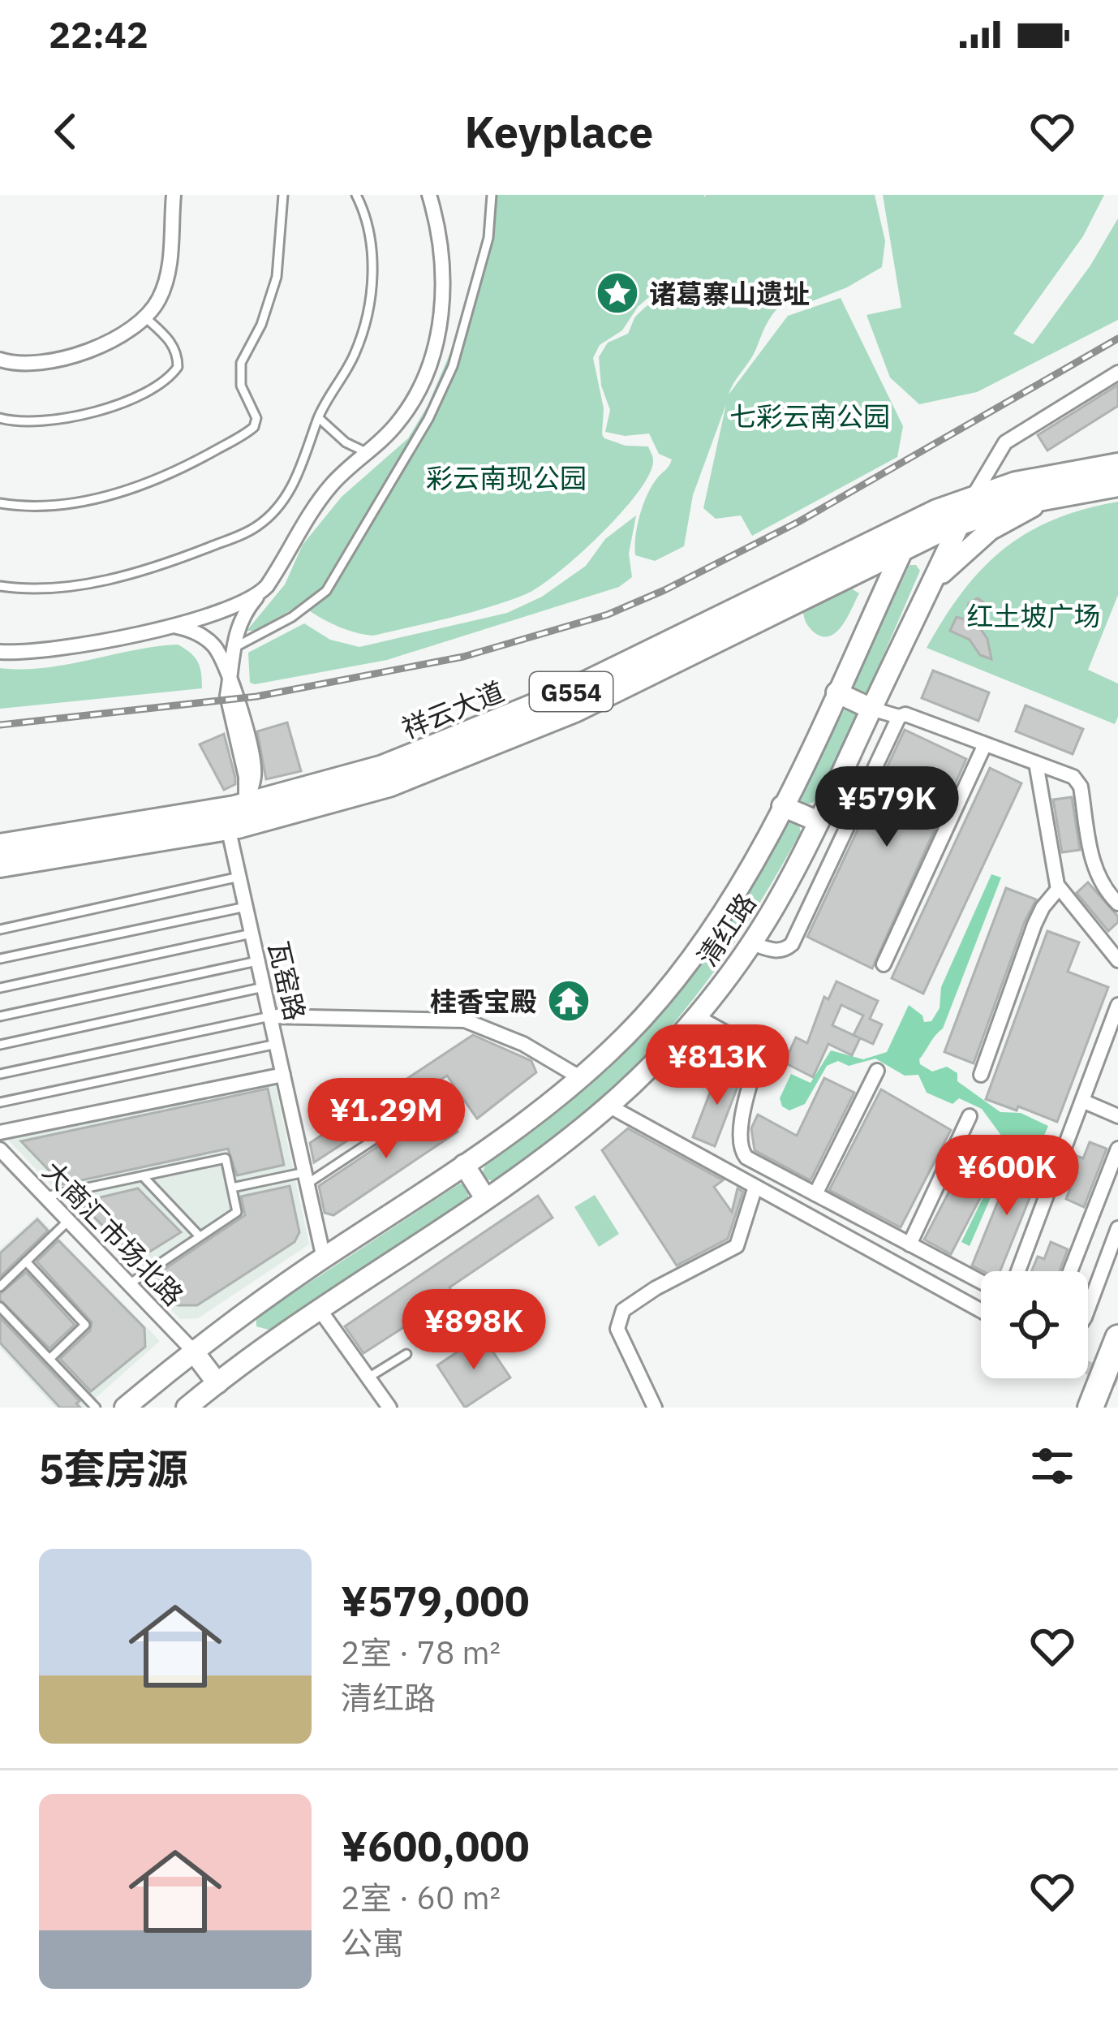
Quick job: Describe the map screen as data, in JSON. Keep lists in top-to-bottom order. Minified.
{"streets":{"highway":["G554","祥云大道"],"main road":["清红路"],"street":["瓦窑路","大商汇市场北路"]},"crossings":[["祥云大道","清红路"],["祥云大道","瓦窑路"],["清红路","瓦窑路"],["清红路","大商汇市场北路"]],"parks":["七彩云南公园","彩云南现公园","红土坡广场"],"places":{"place":["诸葛寨山遗址"],"temple":["桂香宝殿"]},"page":{"status":"22:42","header":"Keyplace","price":["¥579K","¥813K","¥1.29M","¥600K","¥898K"],"heading":"5套房源","list":[{"name":"¥579,000","note":"2室 · 78 m² · 清红路"},{"name":"¥600,000","note":"2室 · 60 m² · 公寓"}]}}
